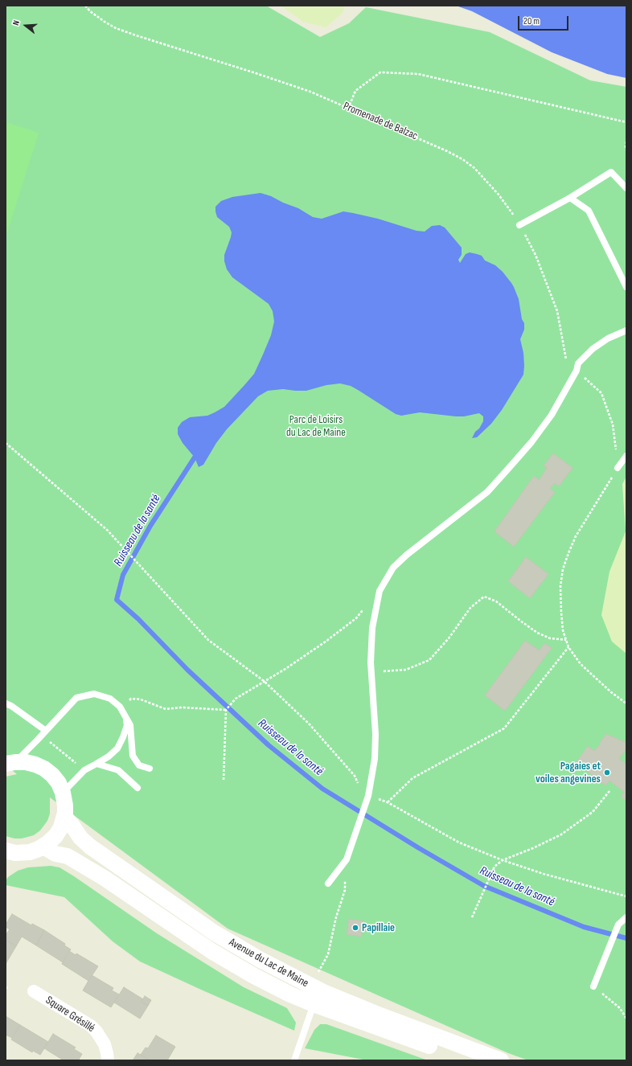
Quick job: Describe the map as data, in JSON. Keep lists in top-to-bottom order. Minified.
{"streets":{"street":["Avenue du Lac de Maine","Square Grésillé"],"path":["Promenade de Balzac"]},"water":["Ruisseau de la santé"],"parks":["Parc de Loisirs du Lac de Maine"],"places":["Pagaies et voiles angevines","Papillaie"],"scale_bar":"20 m","north":"left"}
